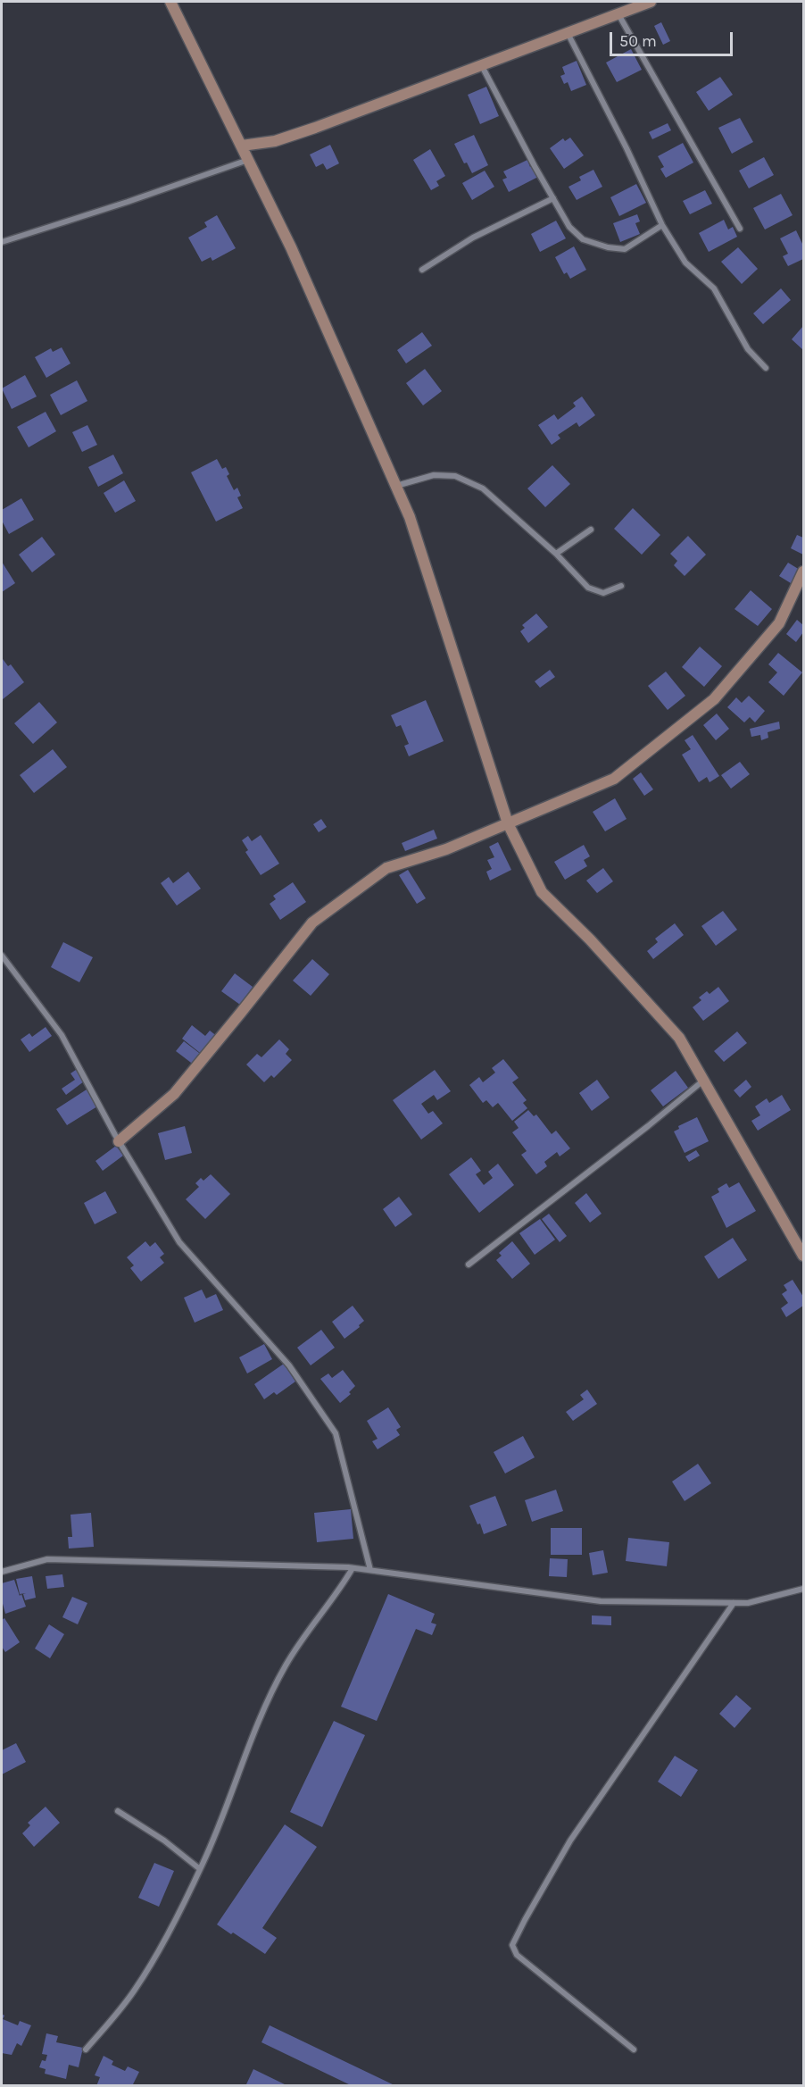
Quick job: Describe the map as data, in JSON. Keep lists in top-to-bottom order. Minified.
{"scale_bar":"50 m"}
